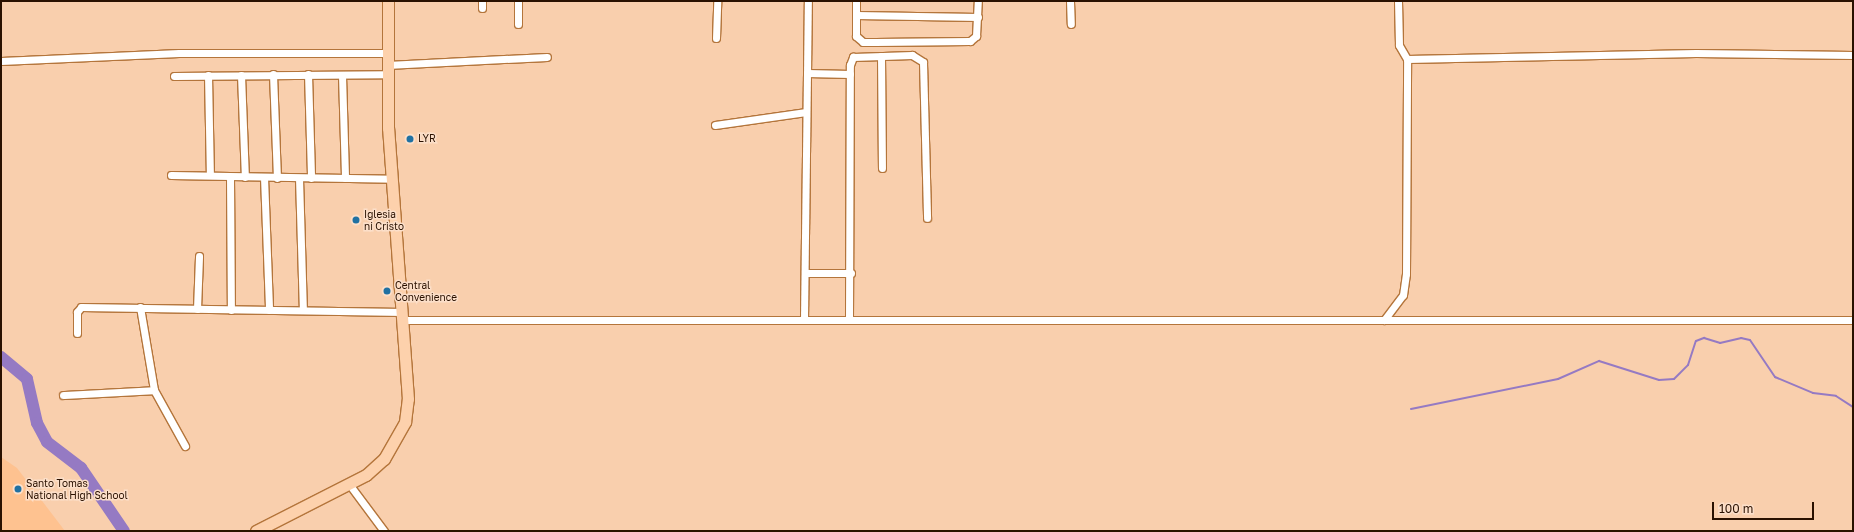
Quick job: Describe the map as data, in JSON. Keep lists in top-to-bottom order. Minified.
{"places":["LYR","Iglesia ni Cristo","Central Convenience","Santo Tomas National High School"],"scale_bar":"100 m"}
